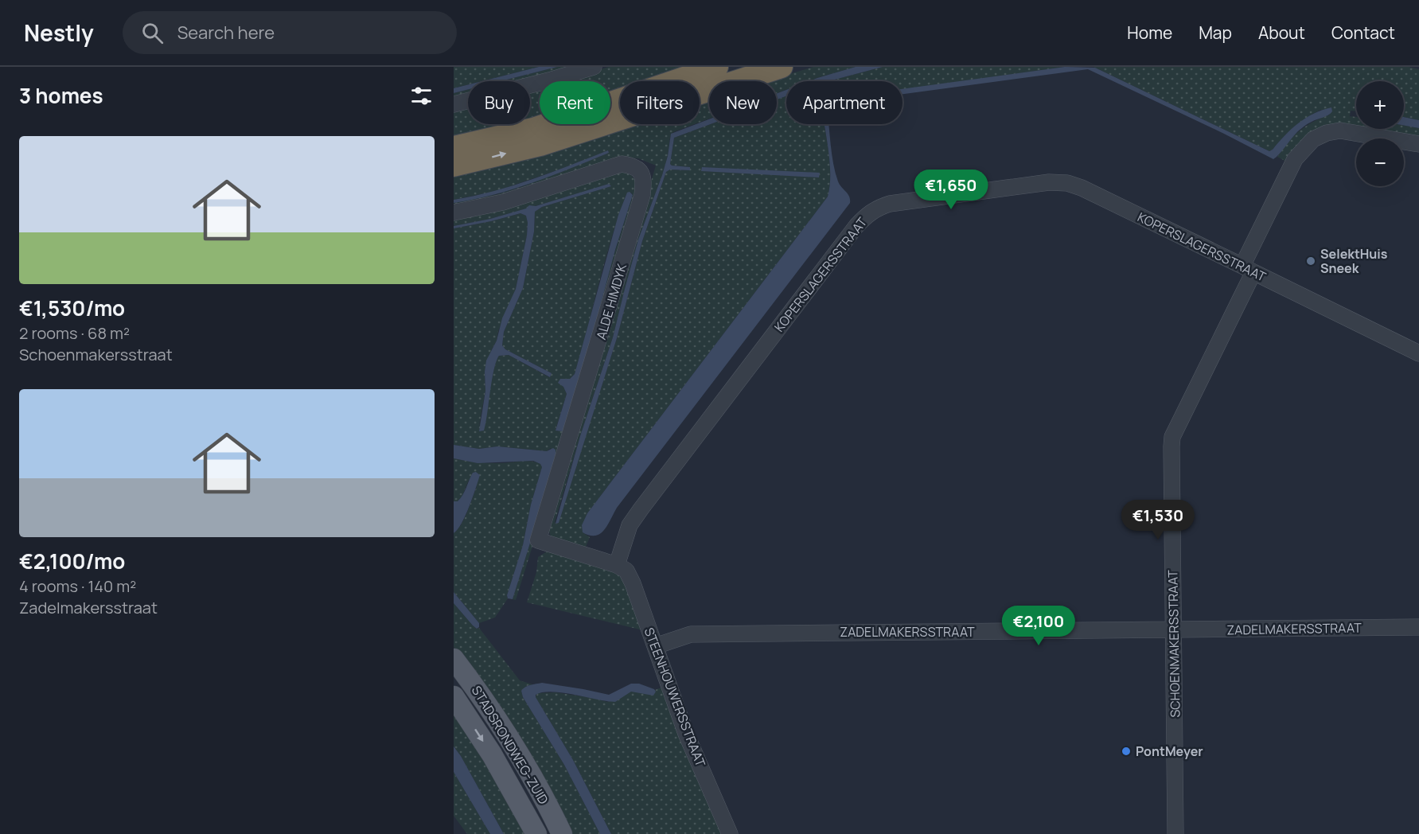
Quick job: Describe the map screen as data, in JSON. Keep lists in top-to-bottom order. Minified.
{"streets":{"main road":["STADSRONDWEG-ZUID"],"street":["KOPERSLAGERSSTRAAT","ALDE HIMDYK","ZADELMAKERSSTRAAT","SCHOENMAKERSSTRAAT","STEENHOUWERSSTRAAT"]},"crossings":[["KOPERSLAGERSSTRAAT","ALDE HIMDYK"],["KOPERSLAGERSSTRAAT","SCHOENMAKERSSTRAAT"],["KOPERSLAGERSSTRAAT","STEENHOUWERSSTRAAT"],["ALDE HIMDYK","STEENHOUWERSSTRAAT"],["ZADELMAKERSSTRAAT","SCHOENMAKERSSTRAAT"],["ZADELMAKERSSTRAAT","STEENHOUWERSSTRAAT"]],"places":["SelektHuis Sneek","PontMeyer"],"page":{"header":"Nestly","search":"Search here","nav":["Home","Map","About","Contact"],"heading":"3 homes","map_buttons":["+","−"],"chip":["Buy","Rent","Filters","New","Apartment"],"list":[{"name":"€1,530/mo","note":"2 rooms · 68 m² · Schoenmakersstraat"},{"name":"€2,100/mo","note":"4 rooms · 140 m² · Zadelmakersstraat"}],"price":["€1,650","€1,530","€2,100"]}}
